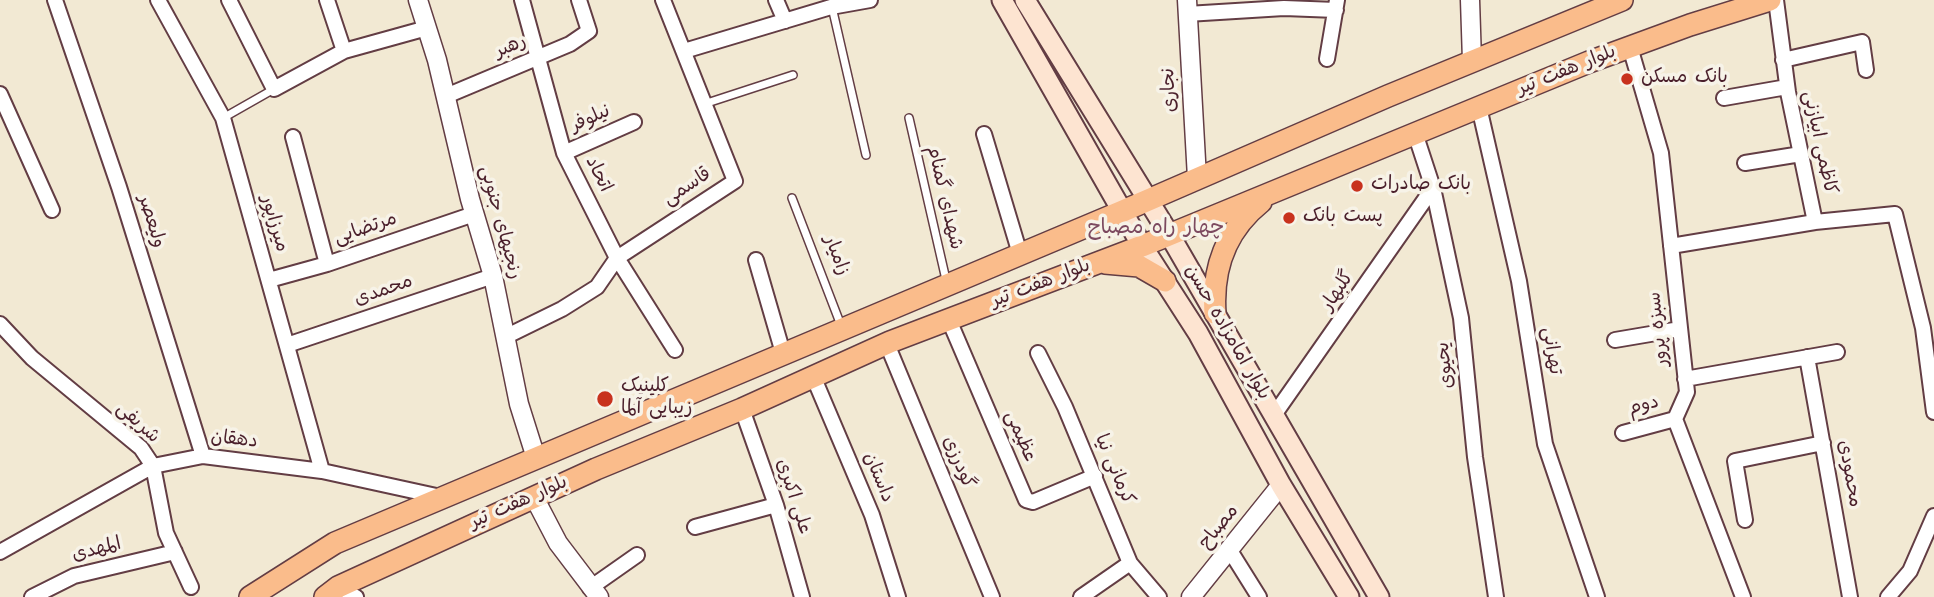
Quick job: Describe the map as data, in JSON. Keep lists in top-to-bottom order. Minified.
{"streets":{"main road":["بلوار هفت تیر","بلوار امامزاده حسن"],"street":["رهبر","نجاری","نیلوفر","کاظمی ابیازنی","اتحاد","قاسمی","ولیعصر","رنجیهای جنوبی","میرزاپور","مرتضایی","محمدی","گلبهار","سبزه پرور","تهرانی","یحیوی","دوم","شریفی","عظیمی","دهقان","گودرزی","کرمانی نیا","محمودی","داستان","علی اکبری","مصباح","المهدی"],"lane":["شهدای گمنام","زامیار"]},"crossings":[["رهبر","اتحاد"],["رهبر","رنجیهای جنوبی"],["بلوار هفت تیر","نجاری"],["بلوار هفت تیر","شهدای گمنام"],["بلوار هفت تیر","رنجیهای جنوبی"],["بلوار هفت تیر","زامیار"],["بلوار هفت تیر","سبزه پرور"],["بلوار هفت تیر","بلوار امامزاده حسن"],["بلوار هفت تیر","تهرانی"],["بلوار هفت تیر","یحیوی"],["بلوار هفت تیر","عظیمی"],["بلوار هفت تیر","دهقان"],["بلوار هفت تیر","گودرزی"],["بلوار هفت تیر","داستان"],["بلوار هفت تیر","علی اکبری"],["نیلوفر","اتحاد"],["اتحاد","قاسمی"],["قاسمی","رنجیهای جنوبی"],["ولیعصر","دهقان"],["رنجیهای جنوبی","مرتضایی"],["رنجیهای جنوبی","محمدی"],["میرزاپور","مرتضایی"],["میرزاپور","محمدی"],["میرزاپور","دهقان"],["گلبهار","بلوار امامزاده حسن"],["گلبهار","یحیوی"],["سبزه پرور","دوم"],["بلوار امامزاده حسن","مصباح"],["شریفی","دهقان"],["شریفی","المهدی"],["عظیمی","کرمانی نیا"]],"districts":["چهار راه مصباح"],"places":["بانک مسکن","بانک صادرات","پست بانک","کلینیک زیبایی آلما"]}
